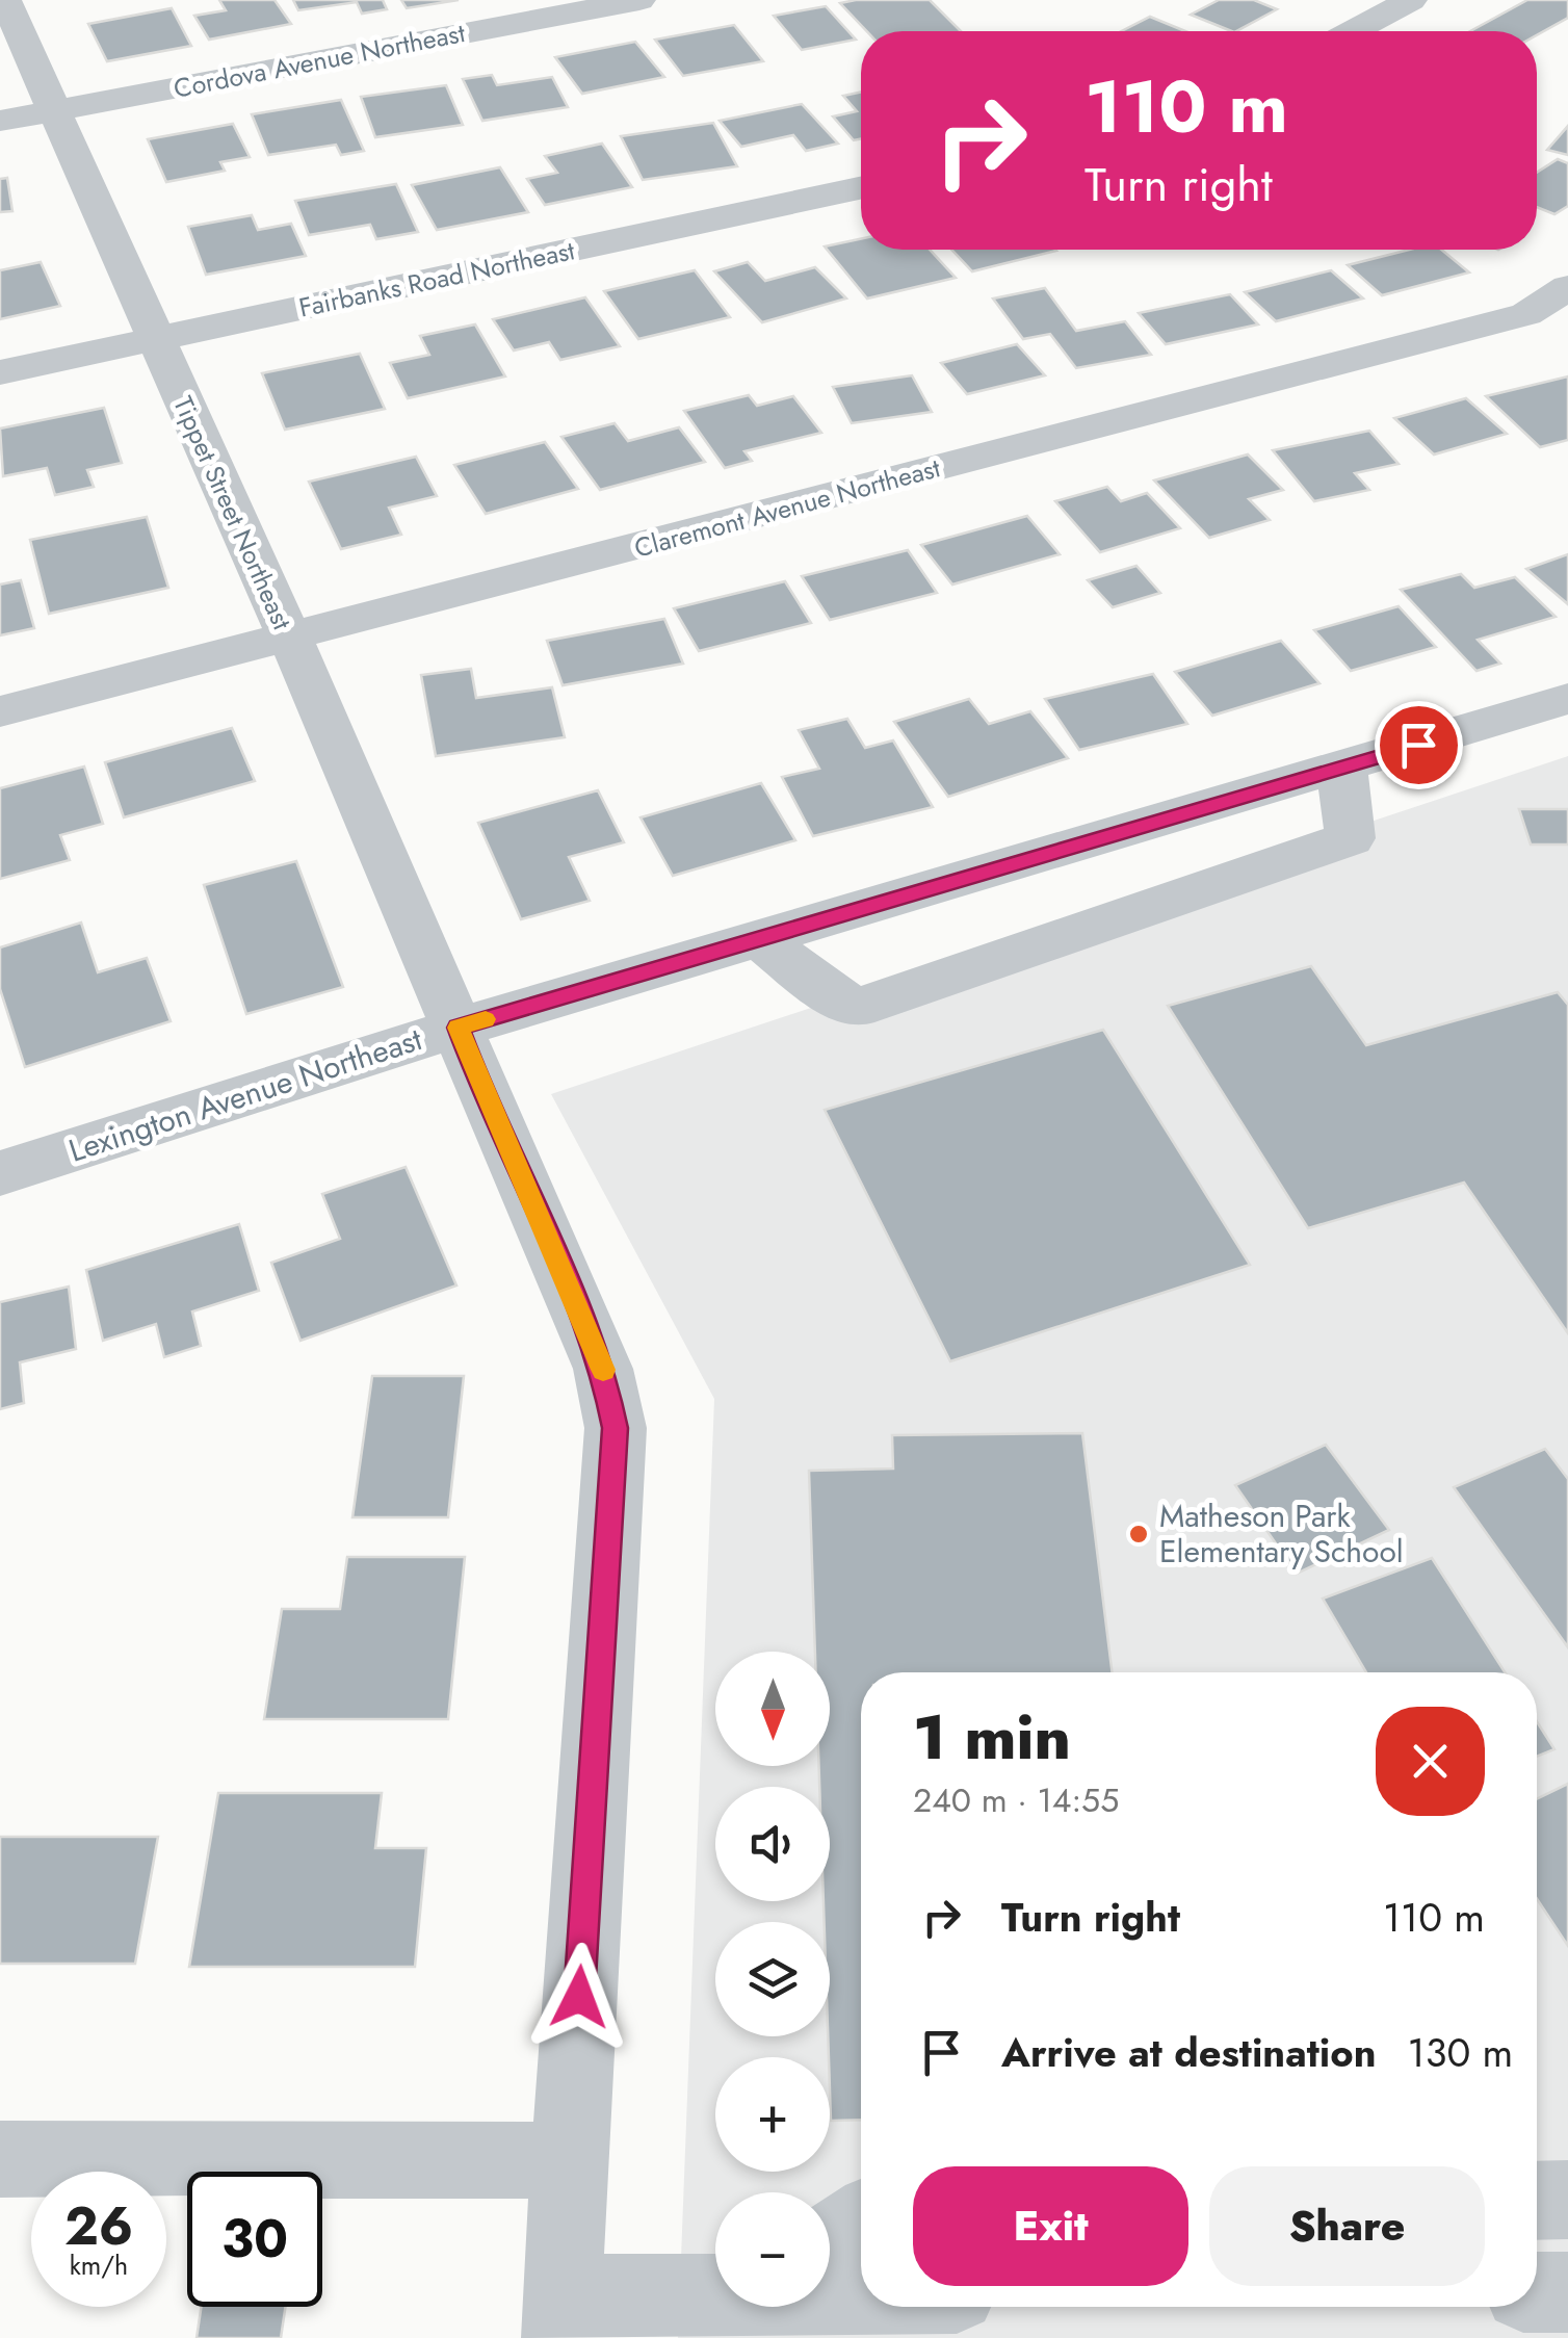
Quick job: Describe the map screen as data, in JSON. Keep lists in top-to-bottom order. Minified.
{"streets":{"street":["Cordova Avenue Northeast","Fairbanks Road Northeast","Claremont Avenue Northeast","Tippet Street Northeast","Lexington Avenue Northeast"]},"crossings":[["Cordova Avenue Northeast","Tippet Street Northeast"],["Fairbanks Road Northeast","Tippet Street Northeast"],["Claremont Avenue Northeast","Tippet Street Northeast"],["Tippet Street Northeast","Lexington Avenue Northeast"]],"places":["Matheson Park Elementary School"],"north":"bottom","page":{"turn":["110 m","Turn right"],"map_buttons":["+","−"],"heading":["1 min","240 m · 14:55"],"list":[{"name":"Turn right","value":"110 m"},{"name":"Arrive at destination","value":"130 m"}],"buttons":["Exit","Share"],"speed":"26 km/h","limit":"30"}}
